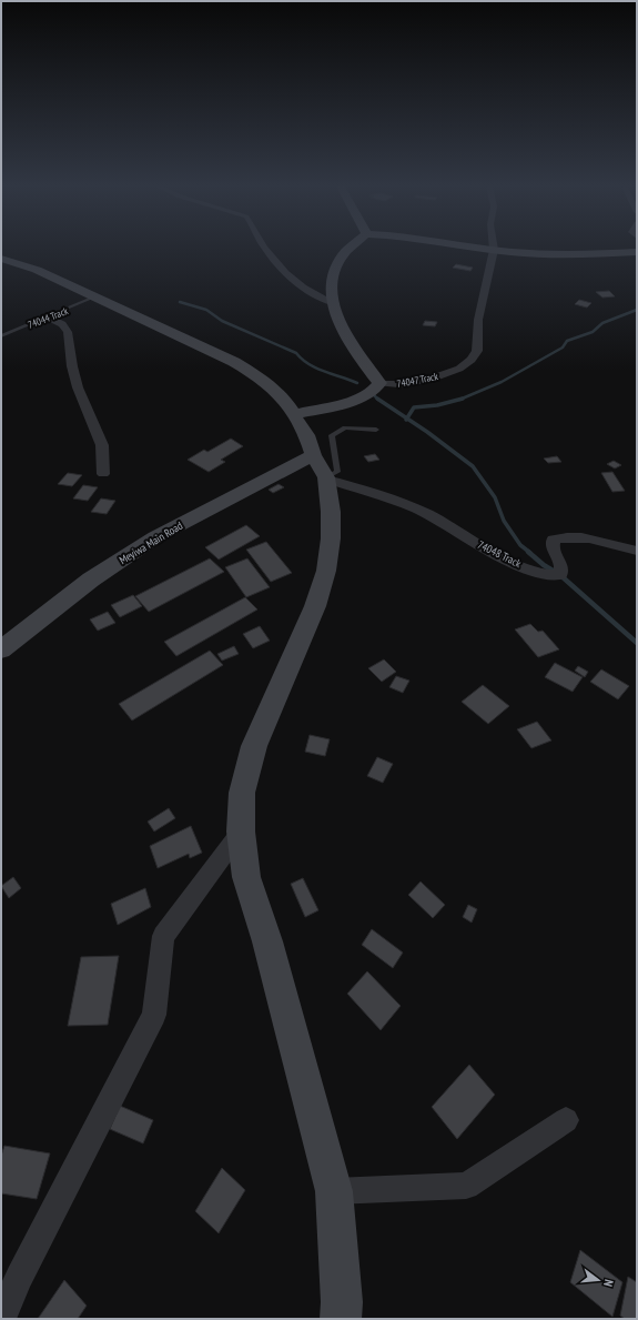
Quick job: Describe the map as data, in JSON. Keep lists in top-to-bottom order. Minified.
{"streets":{"street":["74047 Track","Meyiwa Main Road","74048 Track"],"lane":["74044 Track"]},"north":"right"}
